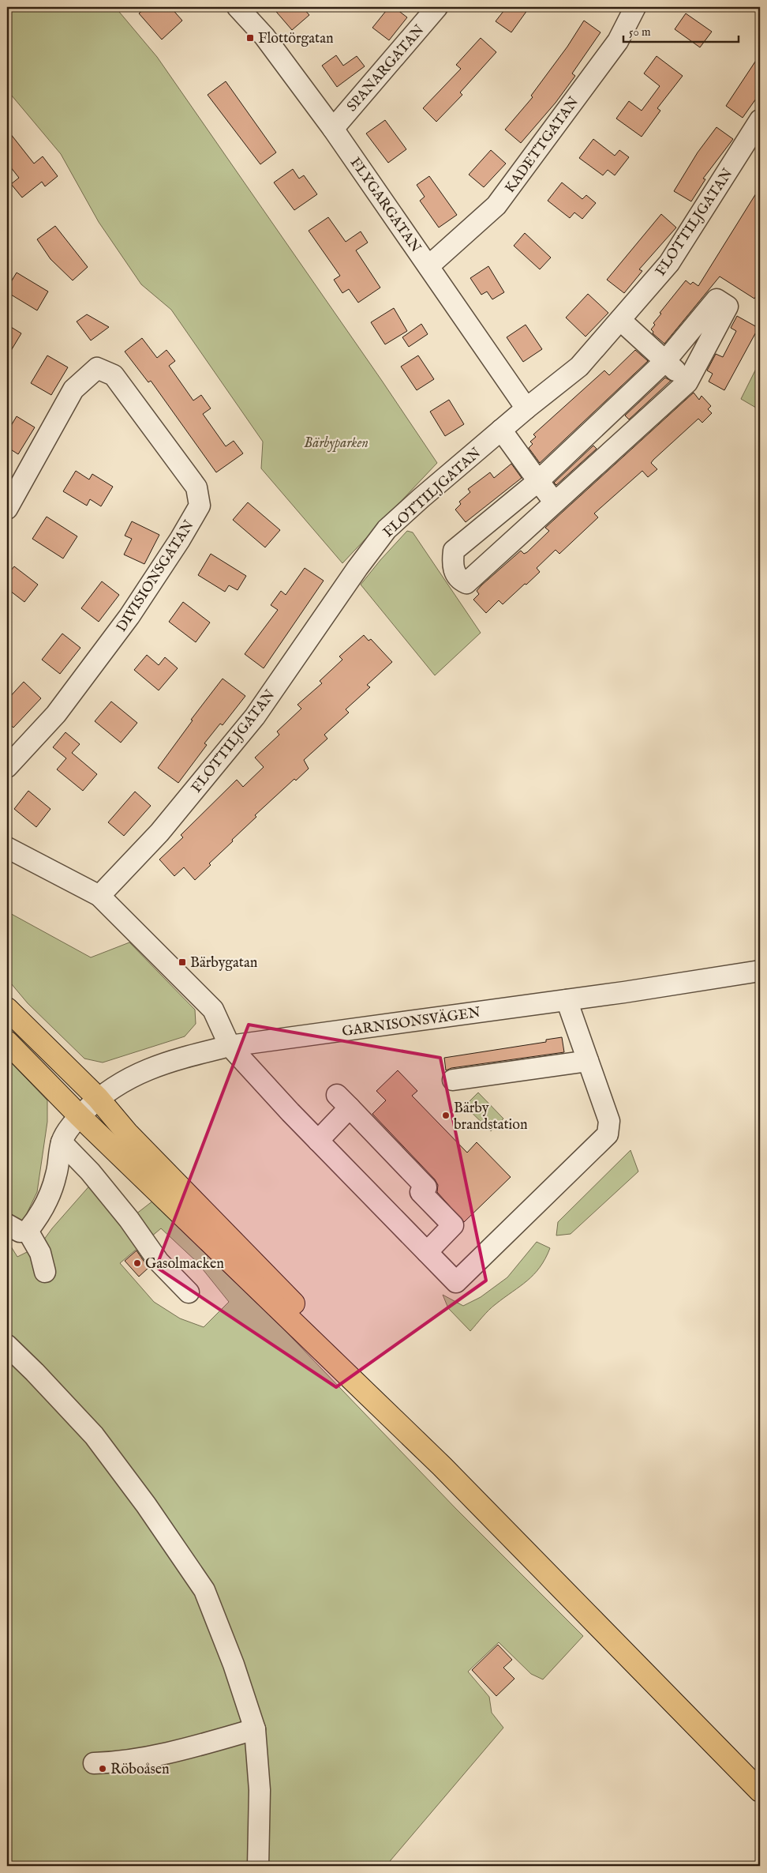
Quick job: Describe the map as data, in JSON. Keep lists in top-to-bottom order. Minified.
{"streets":{"street":["SPANARGATAN","KADETTGATAN","FLYGARGATAN","FLOTTILJGATAN","DIVISIONSGATAN","GARNISONSVÄGEN"]},"crossings":[["SPANARGATAN","FLYGARGATAN"],["KADETTGATAN","FLYGARGATAN"],["FLYGARGATAN","FLOTTILJGATAN"]],"parks":["Bärbyparken"],"places":{"transit":["Flottörgatan","Bärbygatan"],"other":["Bärby brandstation","Gasolmacken","Röboåsen"]},"scale_bar":"50 m"}
